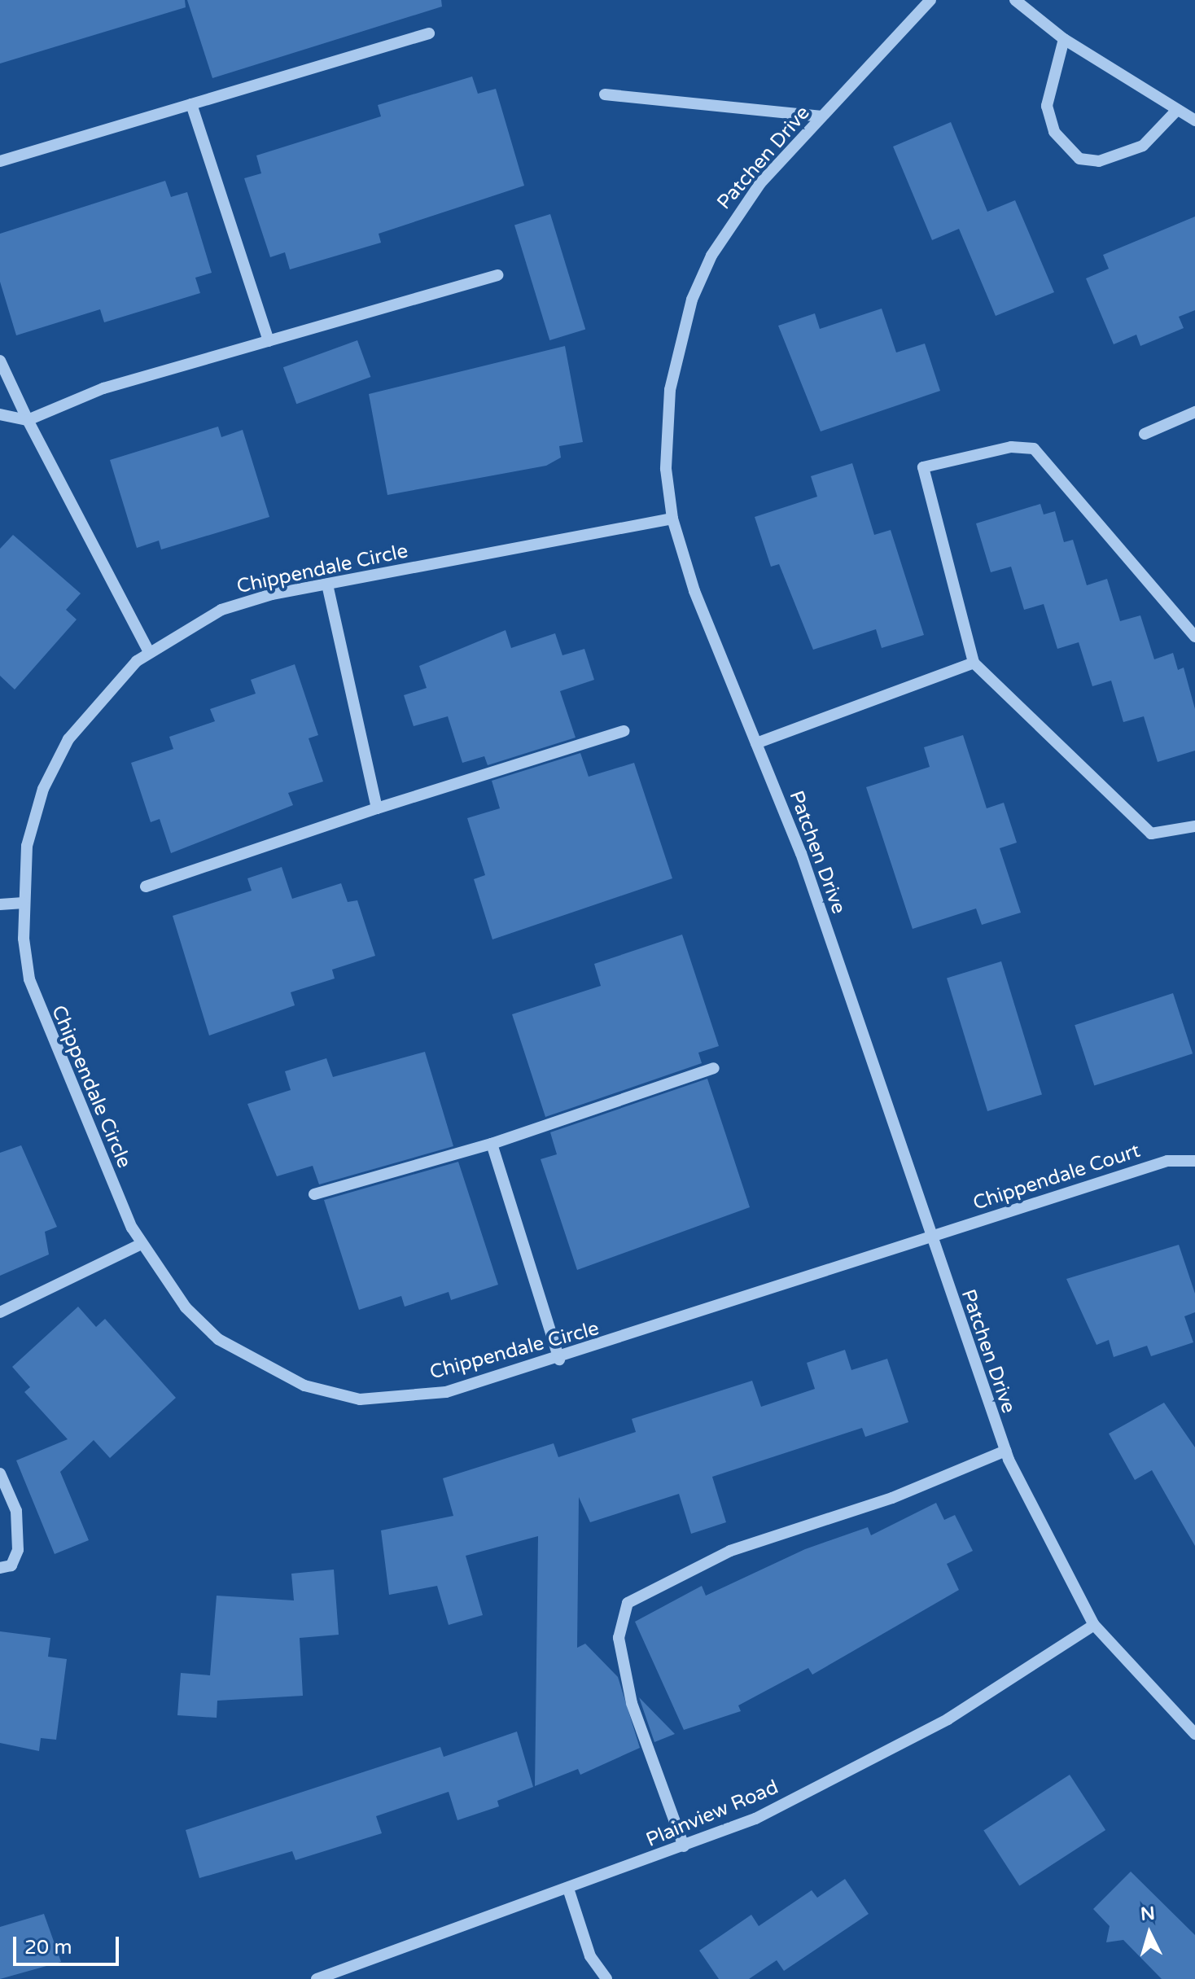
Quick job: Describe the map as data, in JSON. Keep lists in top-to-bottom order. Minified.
{"streets":{"street":["Patchen Drive","Chippendale Circle","Chippendale Court","Plainview Road"]},"crossings":[["Patchen Drive","Chippendale Circle"],["Patchen Drive","Chippendale Court"],["Patchen Drive","Plainview Road"],["Chippendale Circle","Chippendale Court"]],"scale_bar":"20 m","north":"top"}
